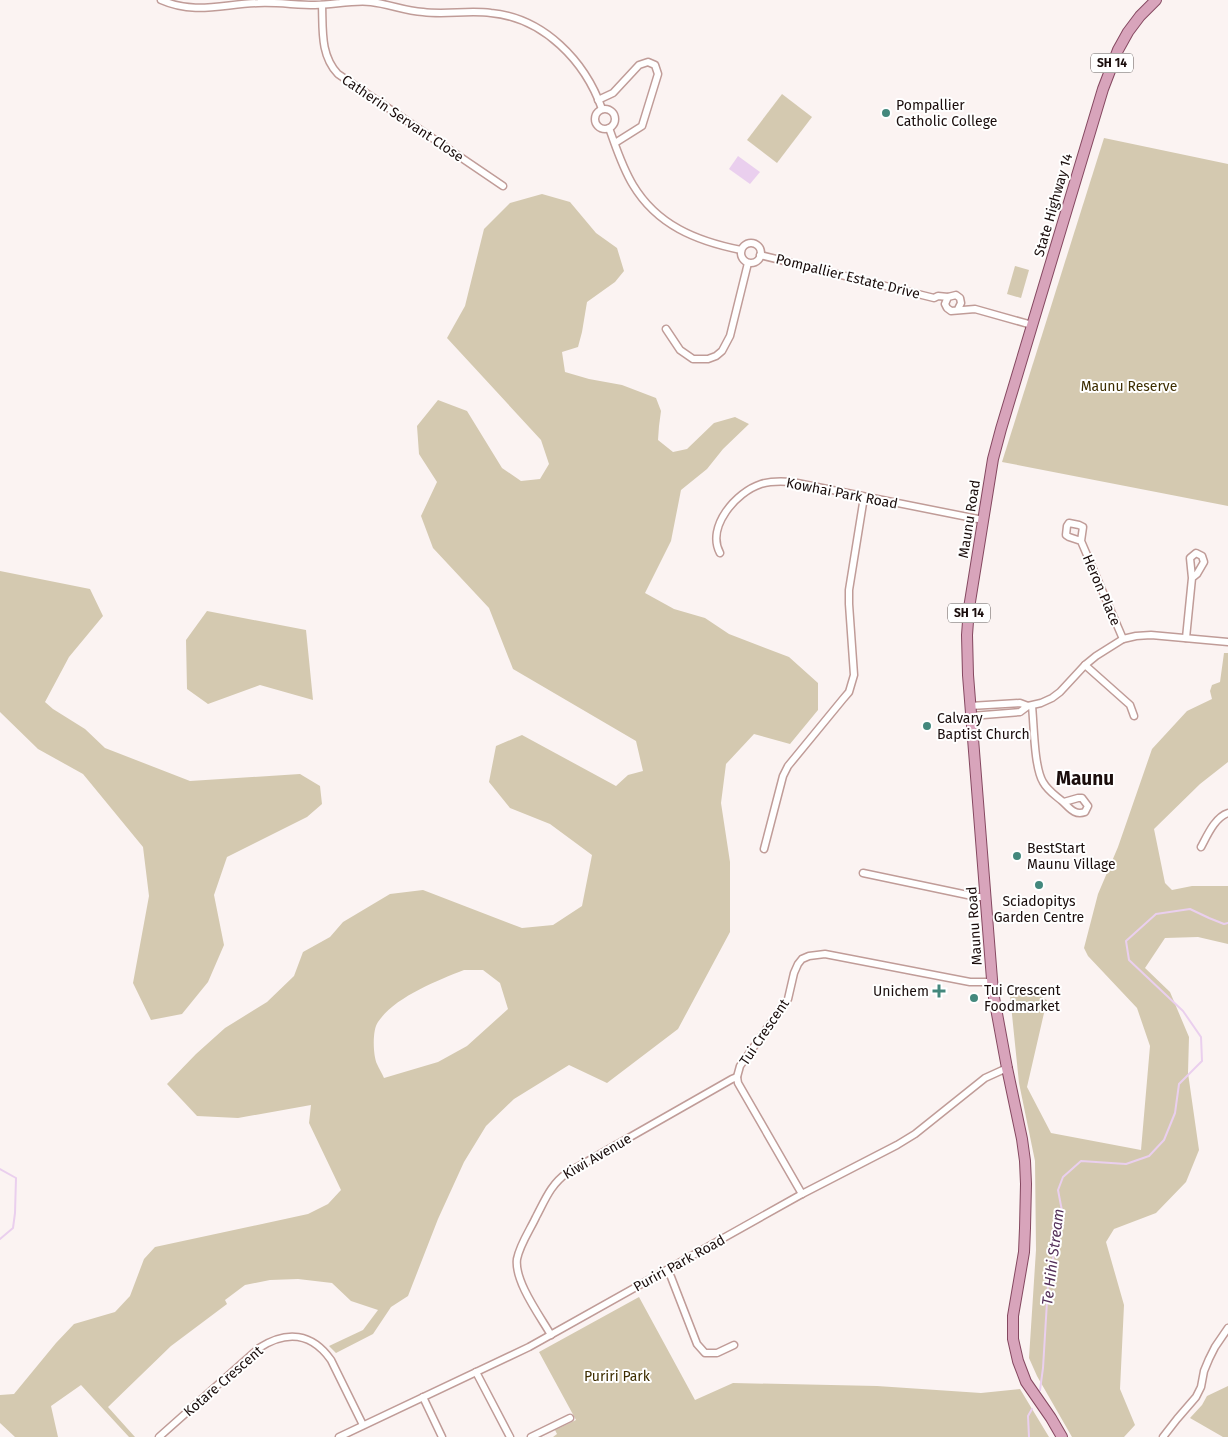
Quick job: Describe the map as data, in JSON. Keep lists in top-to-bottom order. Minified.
{"streets":{"main road":["SH 14","State Highway 14","Maunu Road"],"street":["Catherin Servant Close","Pompallier Estate Drive","Kowhai Park Road","Heron Place","Tui Crescent","Kiwi Avenue","Puriri Park Road","Kotare Crescent"]},"crossings":[["State Highway 14","Maunu Road"],["Kowhai Park Road","Maunu Road"],["Maunu Road","Tui Crescent"],["Maunu Road","Puriri Park Road"],["Tui Crescent","Kiwi Avenue"],["Tui Crescent","Puriri Park Road"],["Kiwi Avenue","Puriri Park Road"],["Puriri Park Road","Kotare Crescent"]],"districts":["Maunu"],"water":["Te Hihi Stream"],"parks":["Maunu Reserve","Puriri Park"],"places":{"other":["Pompallier Catholic College","Calvary Baptist Church","BestStart Maunu Village","Sciadopitys Garden Centre","Tui Crescent Foodmarket"],"health":["Unichem"]}}
